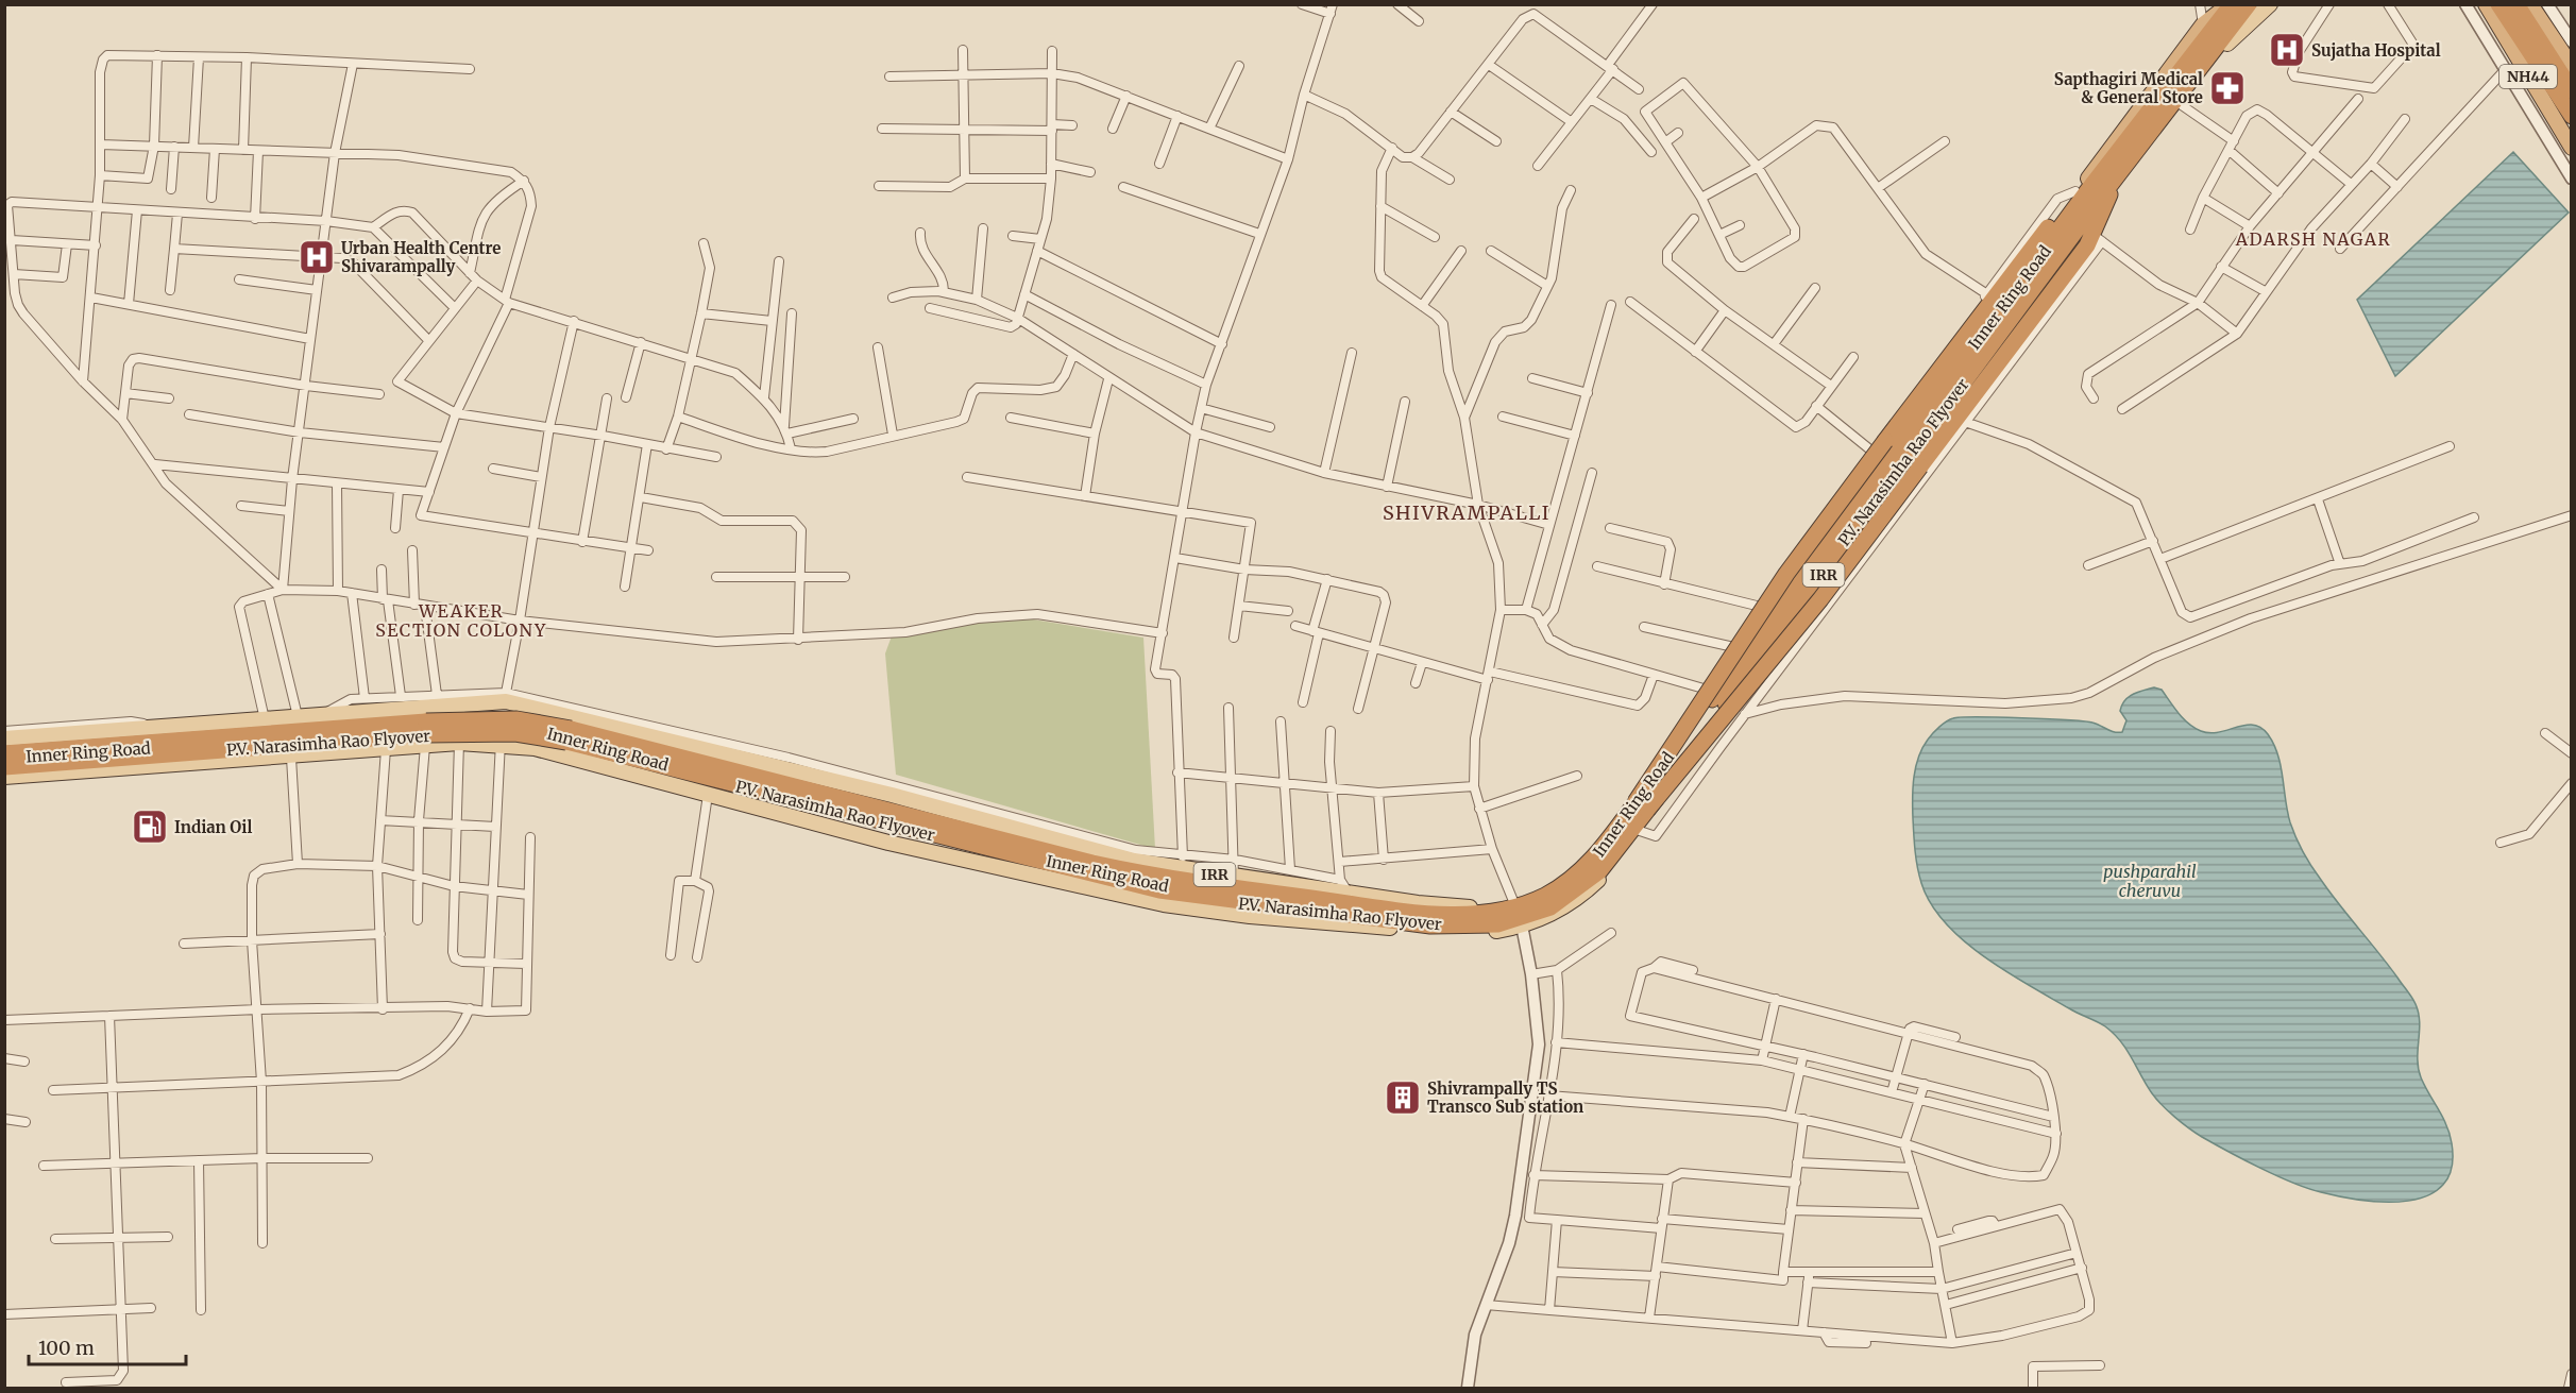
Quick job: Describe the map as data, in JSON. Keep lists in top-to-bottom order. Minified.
{"streets":{"highway":["NH44","Inner Ring Road","P.V. Narasimha Rao Flyover","IRR"]},"crossings":[["Inner Ring Road","IRR"],["P.V. Narasimha Rao Flyover","IRR"]],"districts":["ADARSH NAGAR","SHIVRAMPALLI","WEAKER SECTION COLONY"],"water":["pushparahil cheruvu"],"places":{"hospital":["Sujatha Hospital","Urban Health Centre Shivarampally"],"pharmacy":["Sapthagiri Medical & General Store"],"fuel station":["Indian Oil"],"building":["Shivrampally TS Transco Sub station"]},"scale_bar":"100 m"}
